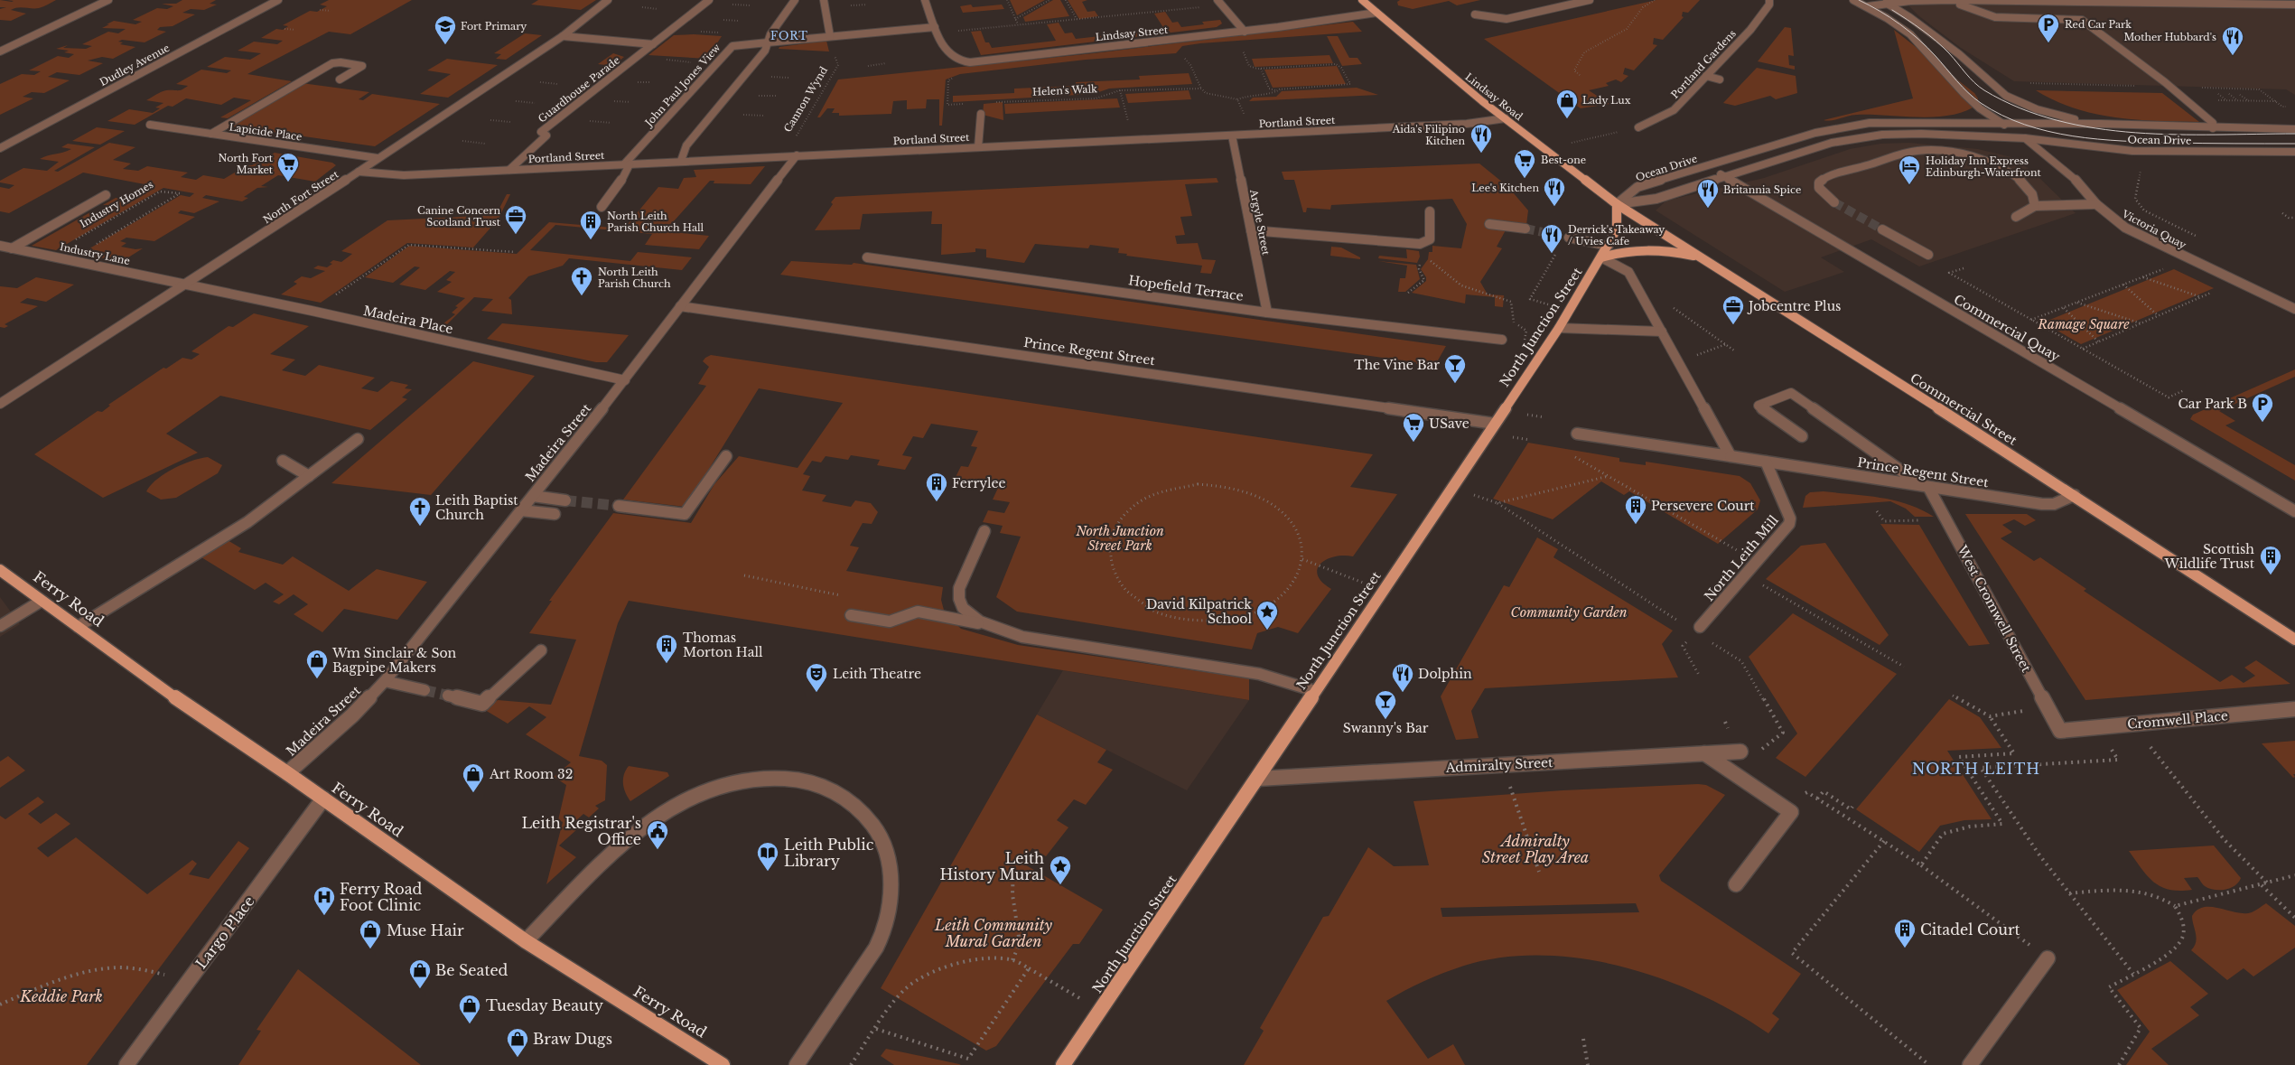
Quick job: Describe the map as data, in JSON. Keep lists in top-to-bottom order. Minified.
{"streets":{"main road":["Lindsay Road","North Junction Street","Commercial Street","Ferry Road"],"street":["Lindsay Street","Portland Gardens","Dudley Avenue","John Paul Jones View","Guardhouse Parade","Portland Street","Lapicide Place","Ocean Drive","North Fort Street","Industry Homes","Argyle Street","Victoria Quay","Industry Lane","Hopefield Terrace","Madeira Place","Commercial Quay","Prince Regent Street","Madeira Street","North Leith Mill","West Cromwell Street","Cromwell Place","Admiralty Street","Largo Place"],"path":["Helen's Walk","Cannon Wynd"]},"crossings":[["Lindsay Street","John Paul Jones View"],["Lindsay Street","Lindsay Road"],["John Paul Jones View","Cannon Wynd"],["John Paul Jones View","Portland Street"],["Guardhouse Parade","Portland Street"],["Guardhouse Parade","North Fort Street"],["Lindsay Road","Portland Street"],["Lindsay Road","Ocean Drive"],["Lindsay Road","North Junction Street"],["Lindsay Road","Commercial Street"],["Cannon Wynd","Portland Street"],["Portland Street","North Fort Street"],["Portland Street","Argyle Street"],["Portland Street","Madeira Street"],["Lapicide Place","North Fort Street"],["Ocean Drive","Victoria Quay"],["Ocean Drive","North Junction Street"],["Ocean Drive","Commercial Quay"],["Ocean Drive","Commercial Street"],["North Fort Street","Industry Lane"],["North Fort Street","Madeira Place"],["Industry Homes","Industry Lane"],["Argyle Street","Hopefield Terrace"],["Industry Lane","Madeira Place"],["Madeira Place","Madeira Street"],["North Junction Street","Prince Regent Street"],["North Junction Street","Commercial Street"],["North Junction Street","Admiralty Street"],["Prince Regent Street","Commercial Street"],["Prince Regent Street","Madeira Street"],["Prince Regent Street","North Leith Mill"],["Prince Regent Street","West Cromwell Street"],["Madeira Street","Ferry Road"],["Ferry Road","Largo Place"],["West Cromwell Street","Cromwell Place"]],"districts":["FORT","NORTH LEITH"],"parks":["Ramage Square","North Junction Street Park","Community Garden","Admiralty Street Play Area","Leith Community Mural Garden","Keddie Park"],"places":{"parking":["Red Car Park","Car Park B"],"school or university":["Fort Primary"],"restaurant":["Mother Hubbard's","Aida's Filipino Kitchen","Lee's Kitchen","Britannia Spice","Derrick's Takeaway / Uvies Cafe","Dolphin"],"shop":["Lady Lux","Wm Sinclair & Son Bagpipe Makers","Art Room 32","Muse Hair","Be Seated","Tuesday Beauty","Braw Dugs"],"supermarket":["Best-one","North Fort Market","USave"],"hotel":["Holiday Inn Express Edinburgh-Waterfront"],"office":["Canine Concern Scotland Trust","Jobcentre Plus"],"building":["North Leith Parish Church Hall","Ferrylee","Persevere Court","Scottish Wildlife Trust","Thomas Morton Hall","Citadel Court"],"church":["North Leith Parish Church","Leith Baptist Church"],"bar":["The Vine Bar","Swanny's Bar"],"place":["David Kilpatrick School","Leith History Mural"],"theatre":["Leith Theatre"],"public building":["Leith Registrar's Office"],"library":["Leith Public Library"],"hospital":["Ferry Road Foot Clinic"]}}
